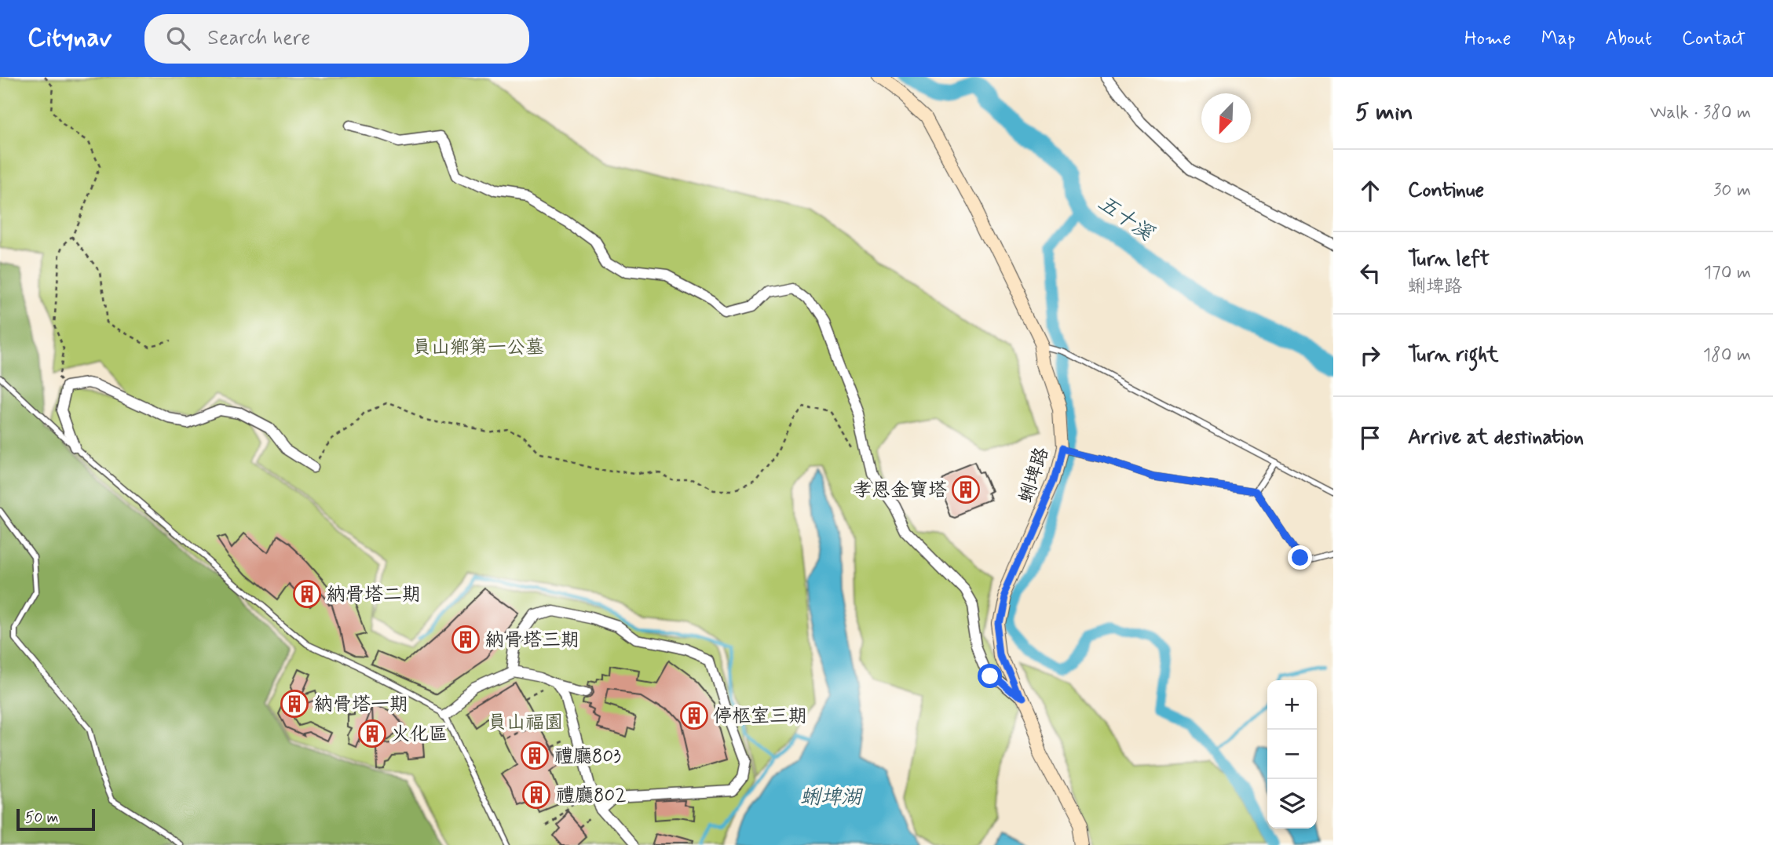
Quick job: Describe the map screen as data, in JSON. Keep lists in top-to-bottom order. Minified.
{"streets":{"street":["蜊埤路"]},"water":["五十溪","蜊埤湖"],"parks":["員山鄉第一公墓","員山福園"],"places":{"building":["孝恩金寶塔","納骨塔二期","納骨塔三期","納骨塔一期","停柩室三期","火化區","禮廳803","禮廳802"]},"scale_bar":"50 m","north":"bottom left","page":{"header":"Citynav","search":"Search here","nav":["Home","Map","About","Contact"],"heading":["5 min","Walk · 380 m"],"list":[["Continue","30 m"],["Turn left","蜊埤路","170 m"],["Turn right","180 m"],"Arrive at destination"],"map_buttons":["+","−"],"scale":"50 m"}}
